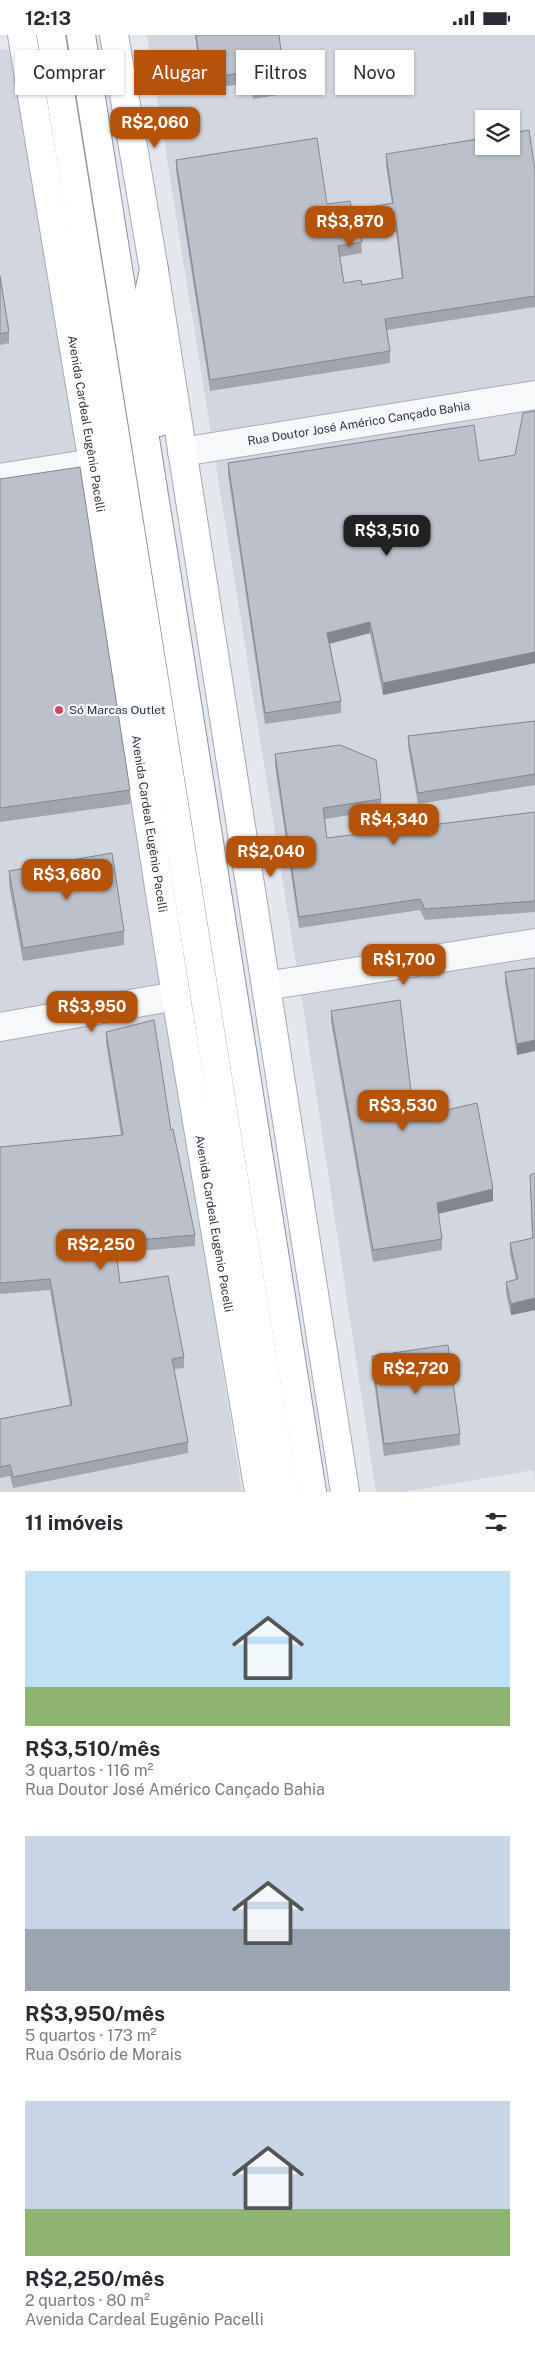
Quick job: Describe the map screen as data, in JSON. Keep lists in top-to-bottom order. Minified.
{"streets":{"main road":["Avenida Cardeal Eugênio Pacelli"],"street":["Rua Doutor José Américo Cançado Bahia"]},"places":["Só Marcas Outlet"],"page":{"status":"12:13","chip":["Comprar","Alugar","Filtros","Novo"],"price":["R$2,060","R$3,870","R$3,510","R$4,340","R$2,040","R$3,680","R$1,700","R$3,950","R$3,530","R$2,250","R$2,720"],"heading":"11 imóveis","list":[{"name":"R$3,510/mês","note":"3 quartos · 116 m² · Rua Doutor José Américo Cançado Bahia"},{"name":"R$3,950/mês","note":"5 quartos · 173 m² · Rua Osório de Morais"},{"name":"R$2,250/mês","note":"2 quartos · 80 m² · Avenida Cardeal Eugênio Pacelli"}]}}
